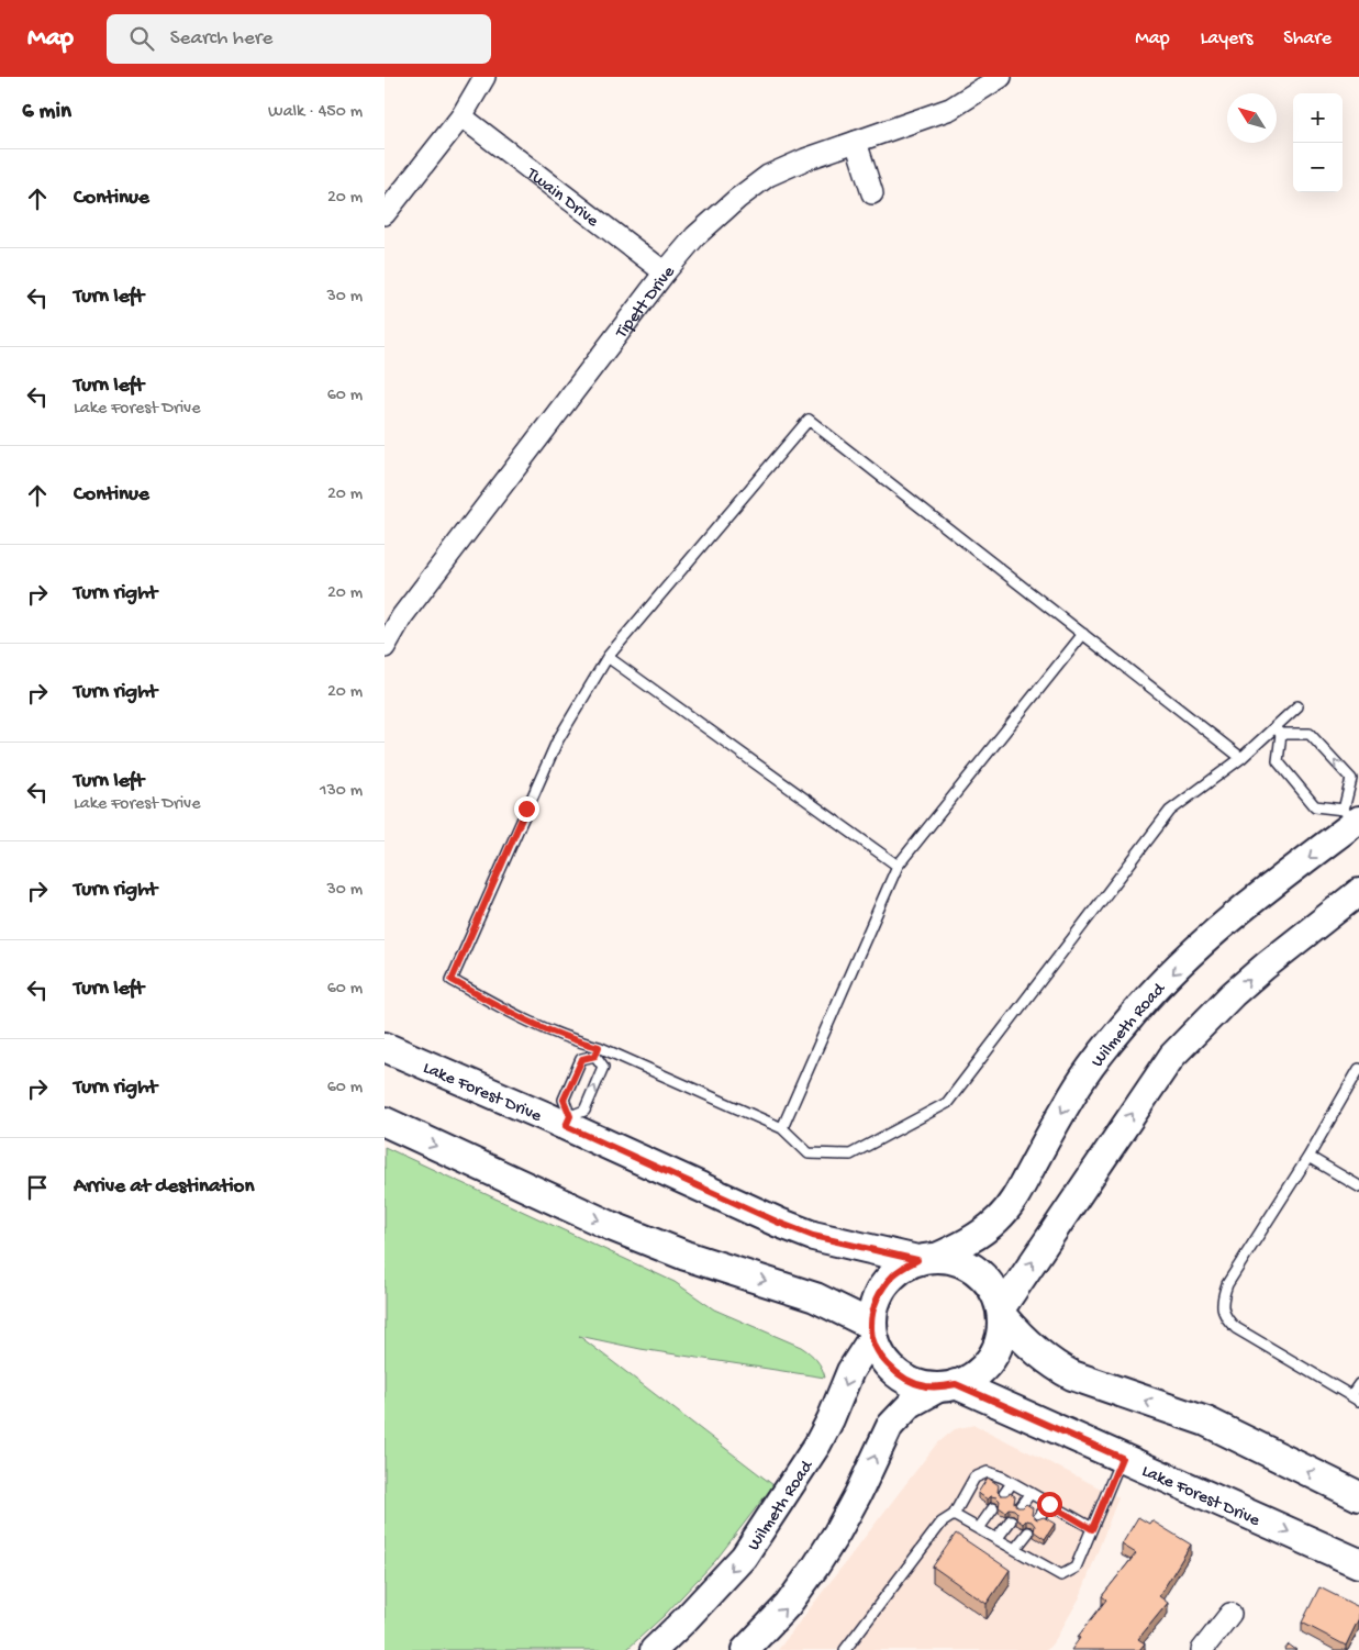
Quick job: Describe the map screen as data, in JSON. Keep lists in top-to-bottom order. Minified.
{"streets":{"main road":["Lake Forest Drive"],"street":["Twain Drive","Tipett Drive","Wilmeth Road"]},"crossings":[["Twain Drive","Tipett Drive"],["Wilmeth Road","Lake Forest Drive"]],"north":"top left","page":{"header":"Map","search":"Search here","nav":["Map","Layers","Share"],"heading":["6 min","Walk · 450 m"],"map_buttons":["+","−"],"list":[["Continue","20 m"],["Turn left","30 m"],["Turn left","Lake Forest Drive","60 m"],["Continue","20 m"],["Turn right","20 m"],["Turn right","20 m"],["Turn left","Lake Forest Drive","130 m"],["Turn right","30 m"],["Turn left","60 m"],["Turn right","60 m"],"Arrive at destination"]}}
